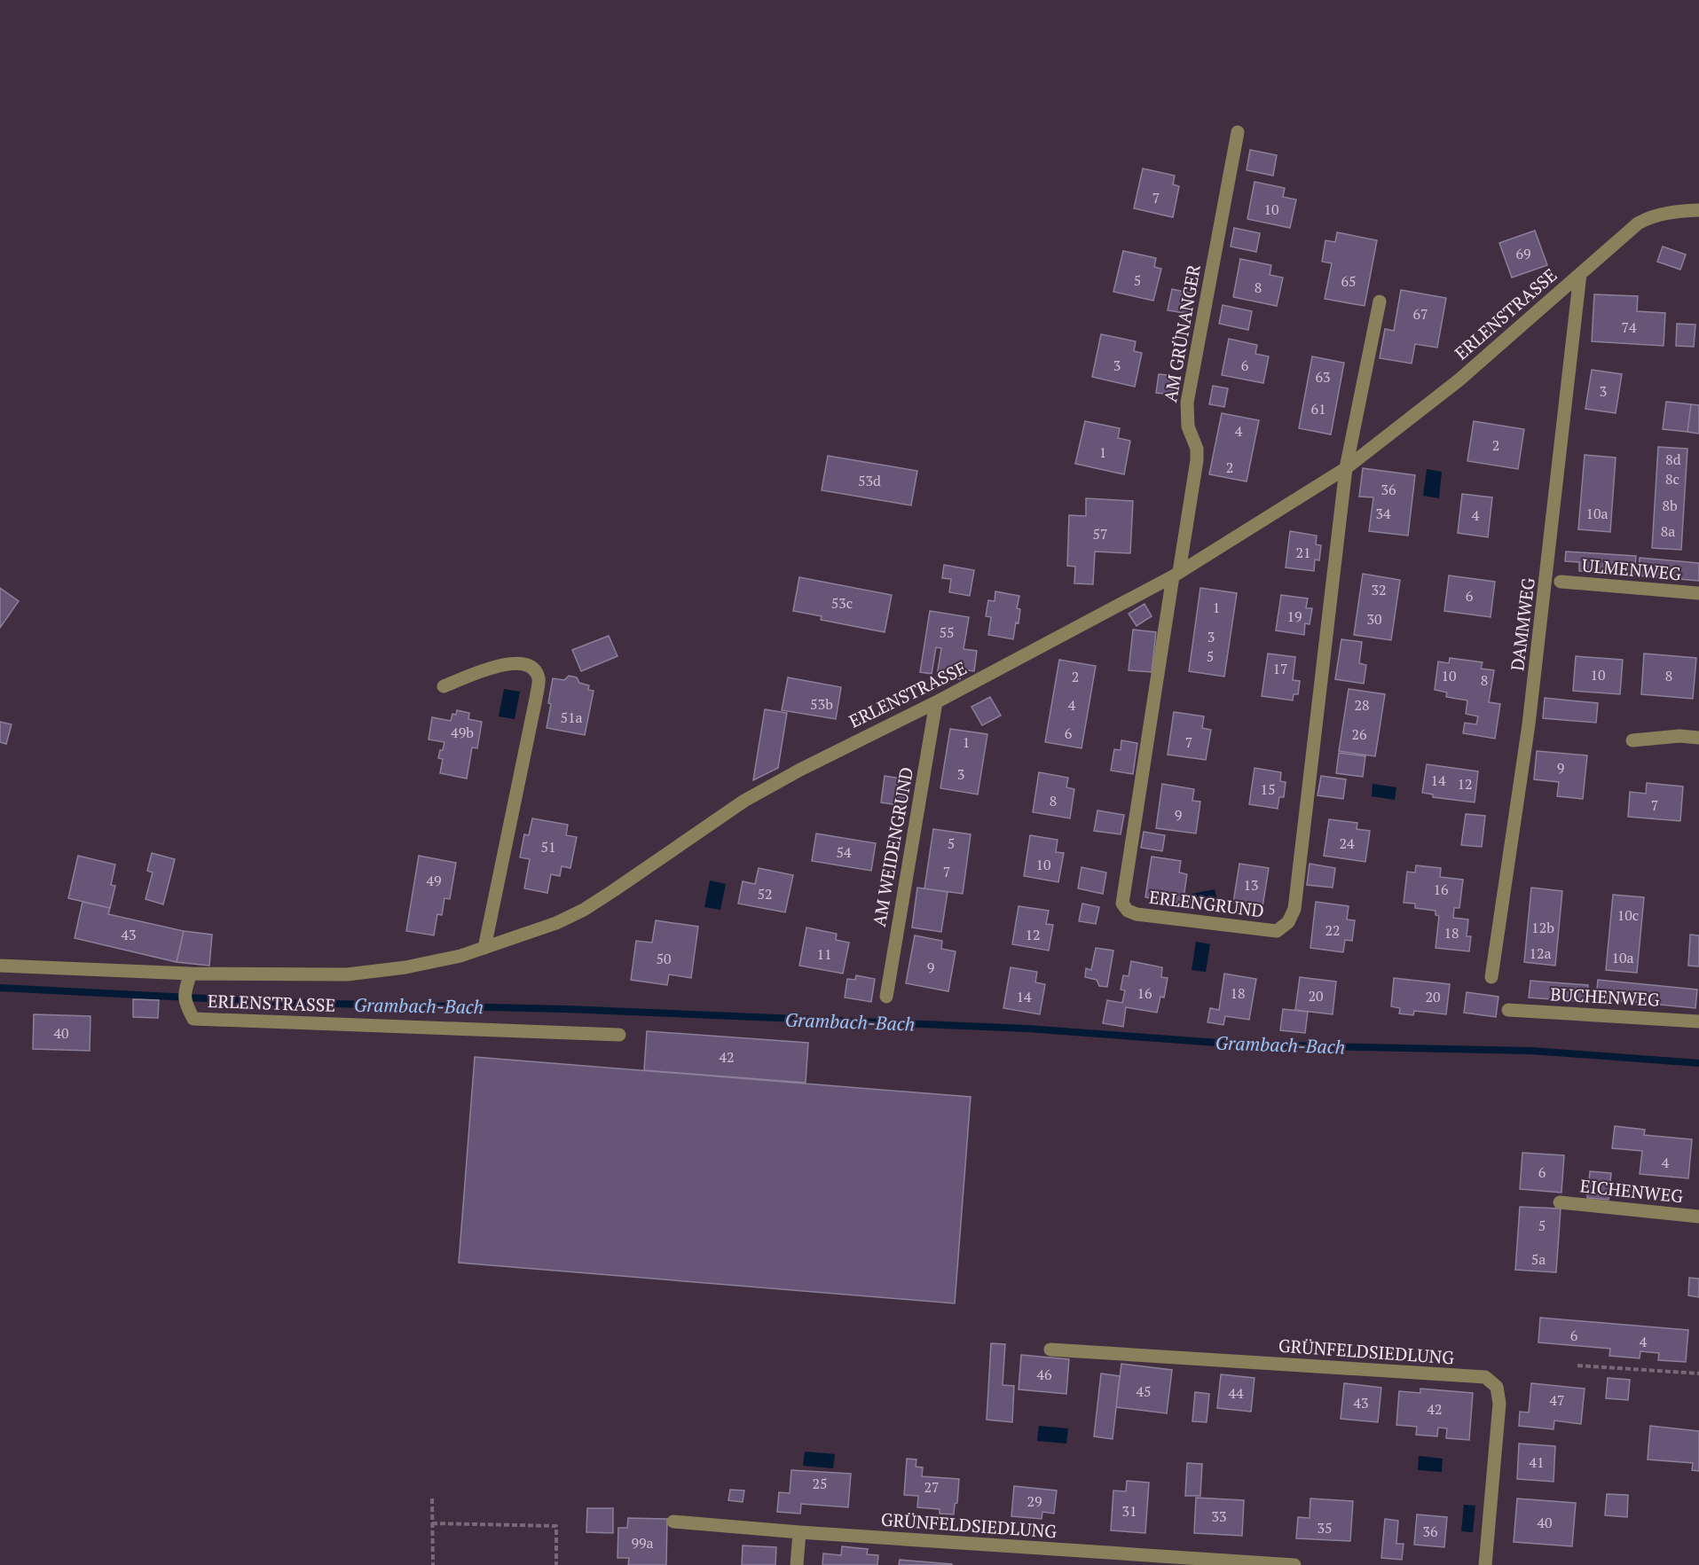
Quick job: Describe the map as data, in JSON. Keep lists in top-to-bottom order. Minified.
{"streets":{"street":["ERLENSTRASSE","AM GRÜNANGER","ULMENWEG","DAMMWEG","AM WEIDENGRUND","ERLENGRUND","BUCHENWEG","EICHENWEG","GRÜNFELDSIEDLUNG"]},"crossings":[["ERLENSTRASSE","AM GRÜNANGER"],["ERLENSTRASSE","DAMMWEG"],["ERLENSTRASSE","AM WEIDENGRUND"],["ERLENSTRASSE","ERLENGRUND"],["AM GRÜNANGER","ERLENGRUND"]],"water":["Grambach-Bach"],"house_numbers":["7","10","69","5","65","8","67","74","3","6","63","3","61","4","2","1","8d","2","8c","53d","36","8b","34","10a","4","8a","57","21","32","6","53c","1","19","30","55","3","5","17","10","10","8","2","8","53b","4","28","51a","49b","6","26","1","7","9","3","14","12","15","8","7","9","5","24","51","54","10","7","49","13","16","52","10c","12b","22","18","43","12","12a","11","10a","50","9","16","18","20","14","20","40","42","4","6","5","5a","6","4","46","45","44","47","43","42","41","25","27","29","31","33","40","35","36","99a"]}
